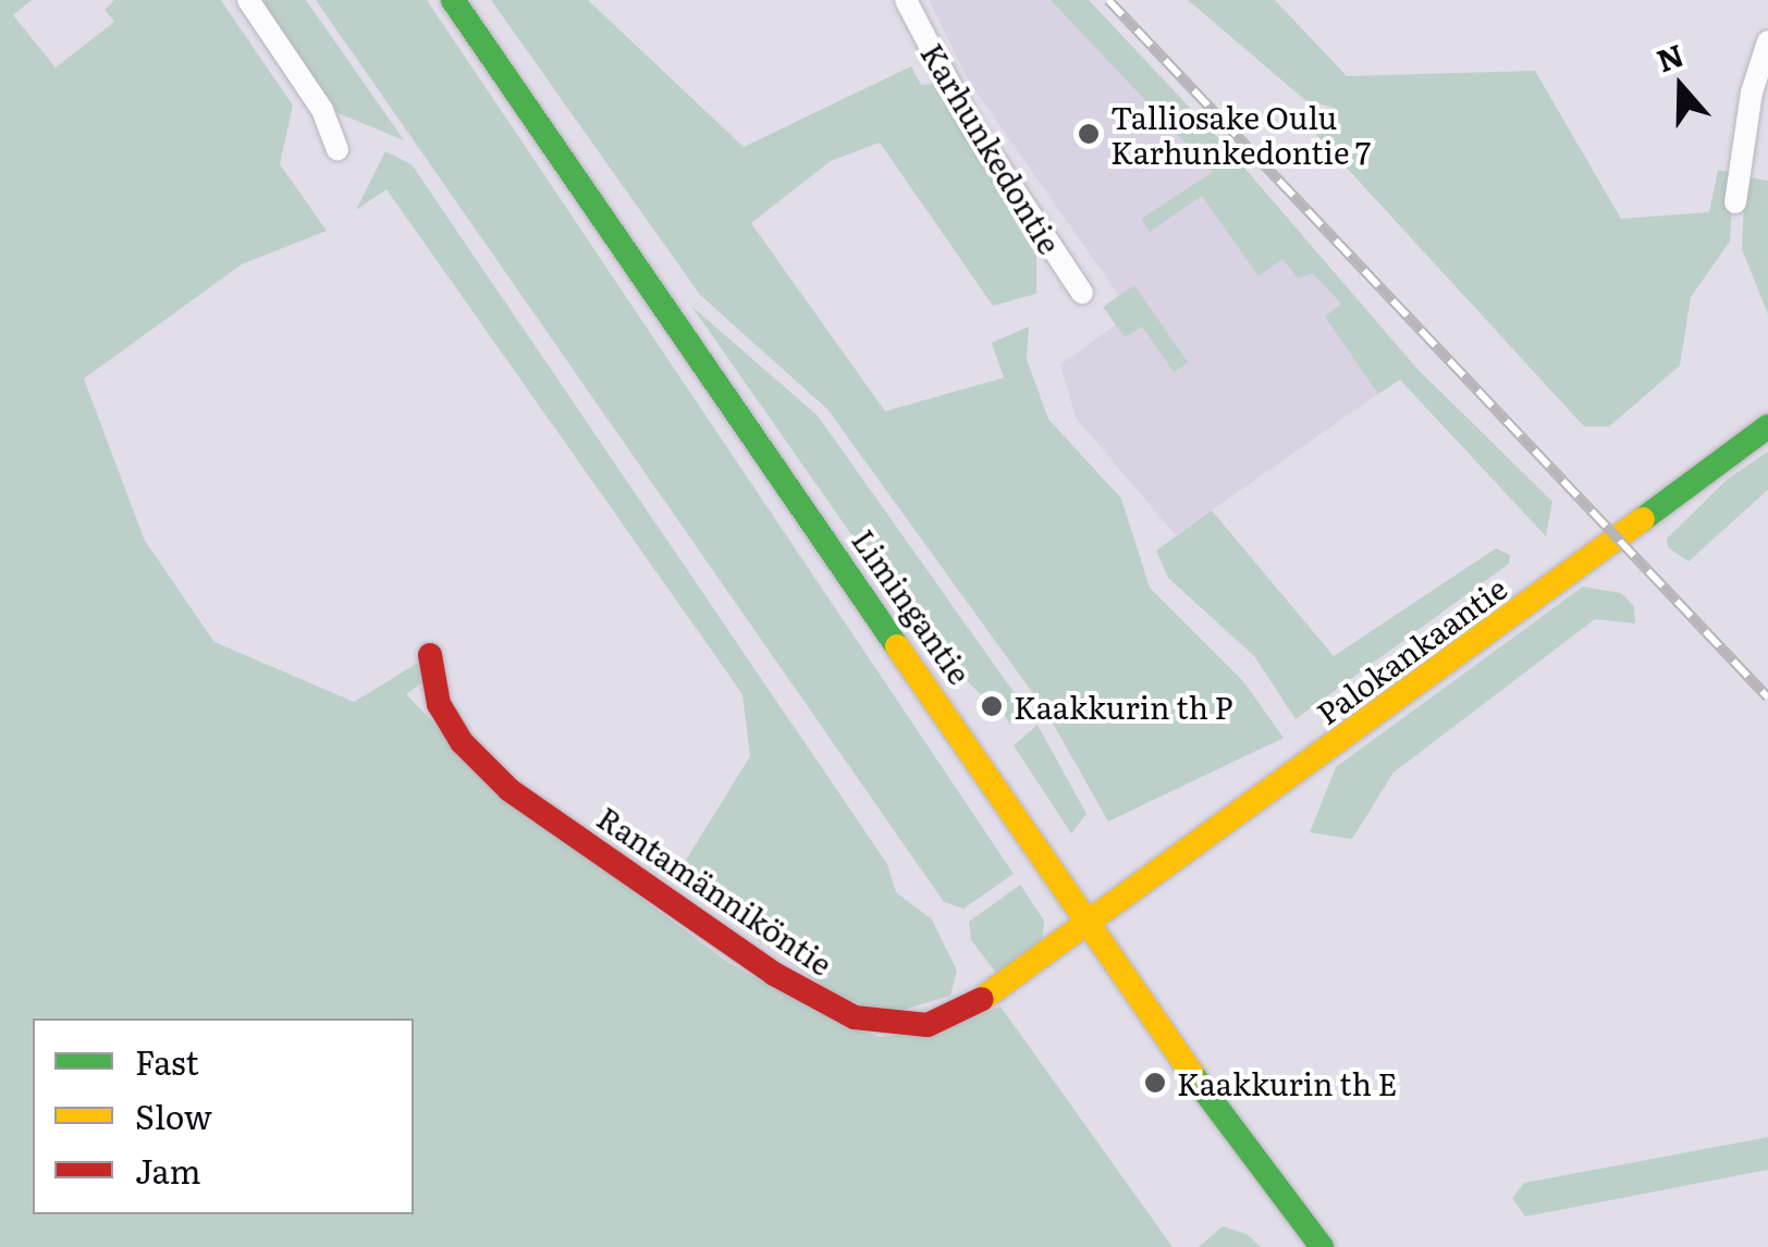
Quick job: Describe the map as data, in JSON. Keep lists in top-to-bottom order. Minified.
{"streets":{"main road":["Limingantie","Palokankaantie","Rantamänniköntie"],"street":["Karhunkedontie"]},"crossings":[["Limingantie","Palokankaantie"],["Limingantie","Rantamänniköntie"],["Palokankaantie","Rantamänniköntie"]],"places":["Talliosake Oulu Karhunkedontie 7","Kaakkurin th P","Kaakkurin th E"],"legend":["Fast","Slow","Jam"],"north":"top"}
